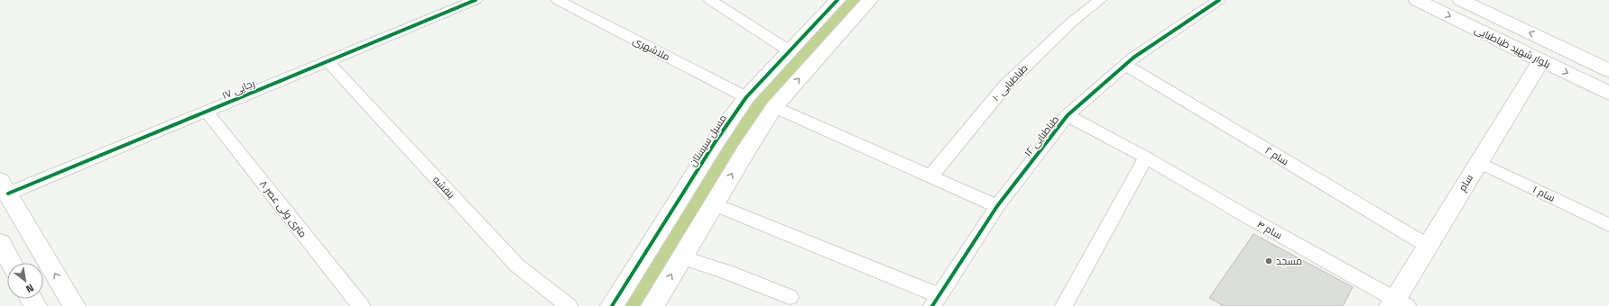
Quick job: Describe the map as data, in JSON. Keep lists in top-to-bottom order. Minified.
{"streets":{"street":["بلوار شهید طباطبایی","ملاشهری","طباطبایی ۱۰","رجایی ۱۷","طباطبایی ۱۲","مسیل سیستان","سام ۲","سام","بنفشه","سام ۱","۸ متری ولی عصر","سام ۴"]},"crossings":[["بلوار شهید طباطبایی","سام"],["ملاشهری","مسیل سیستان"],["رجایی ۱۷","بنفشه"],["رجایی ۱۷","۸ متری ولی عصر"],["طباطبایی ۱۲","سام ۲"],["طباطبایی ۱۲","سام ۴"],["سام ۲","سام"],["سام","سام ۱"],["سام","سام ۴"]],"places":["مسجد"],"north":"bottom right"}
